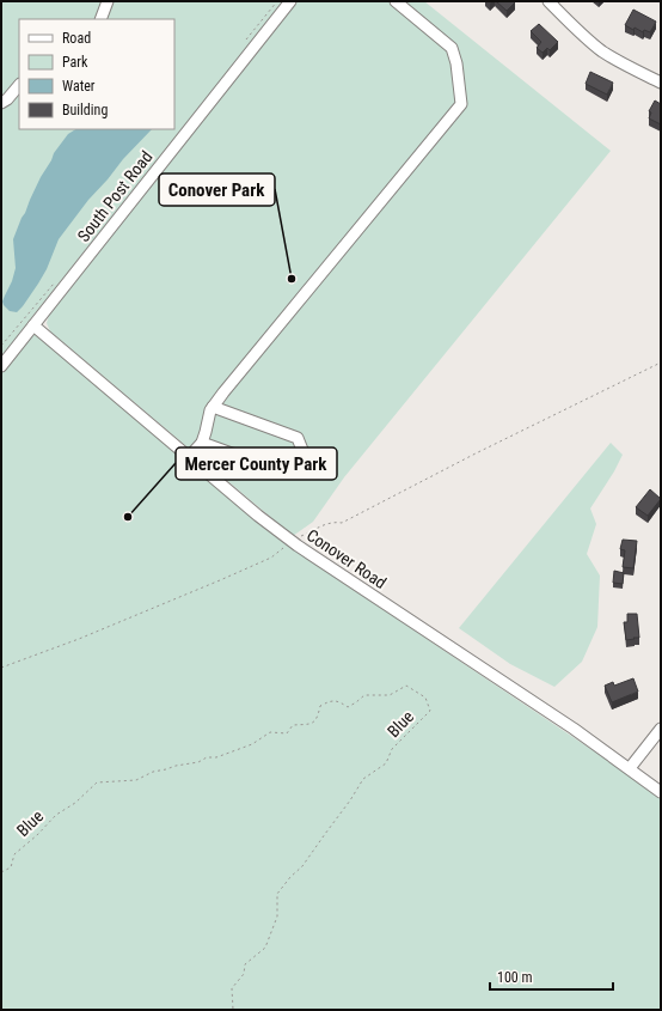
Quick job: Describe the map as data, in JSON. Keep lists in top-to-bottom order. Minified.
{"streets":{"street":["South Post Road","Conover Road"],"path":["Blue"]},"crossings":[["South Post Road","Conover Road"]],"places":["Conover Park","Mercer County Park"],"legend":["Road","Park","Water","Building"],"scale_bar":"100 m"}
